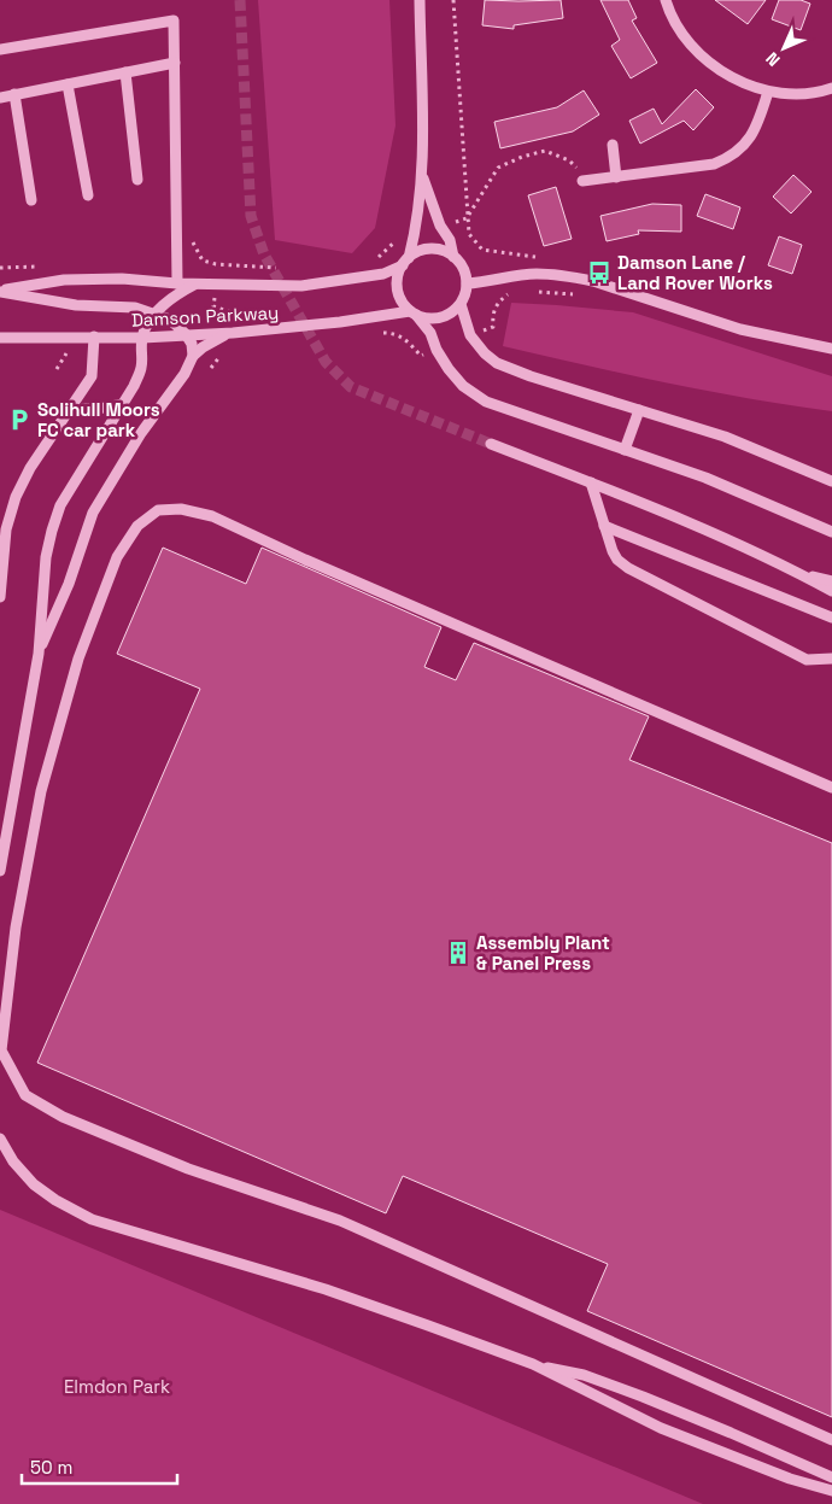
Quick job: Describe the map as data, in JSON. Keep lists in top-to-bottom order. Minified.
{"streets":{"street":["Damson Parkway"]},"parks":["Elmdon Park"],"places":{"bus stop":["Damson Lane / Land Rover Works"],"parking":["Solihull Moors FC car park"],"building":["Assembly Plant & Panel Press"]},"scale_bar":"50 m","north":"bottom left"}
